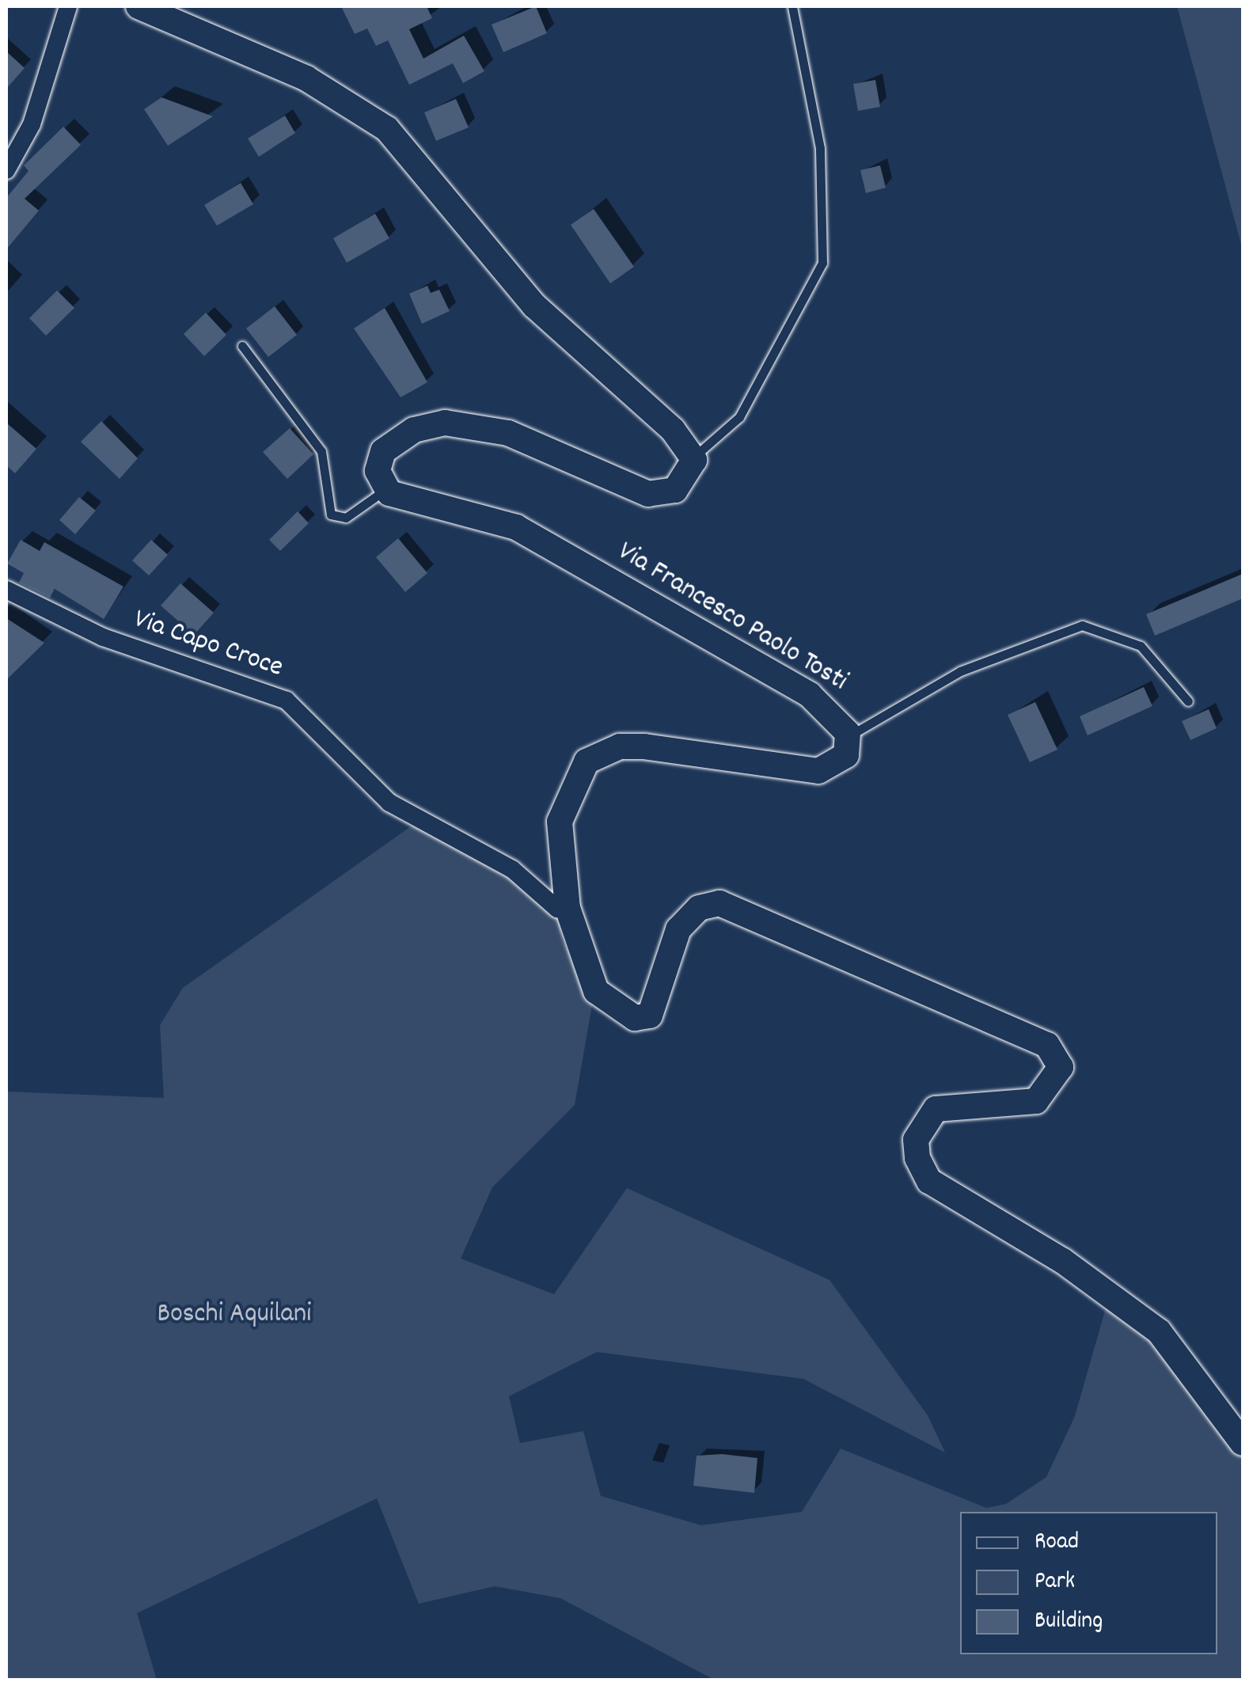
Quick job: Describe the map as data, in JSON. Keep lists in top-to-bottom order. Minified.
{"streets":{"main road":["Via Francesco Paolo Tosti"],"street":["Via Capo Croce"]},"crossings":[["Via Francesco Paolo Tosti","Via Capo Croce"]],"parks":["Boschi Aquilani"],"legend":["Road","Park","Building"]}
